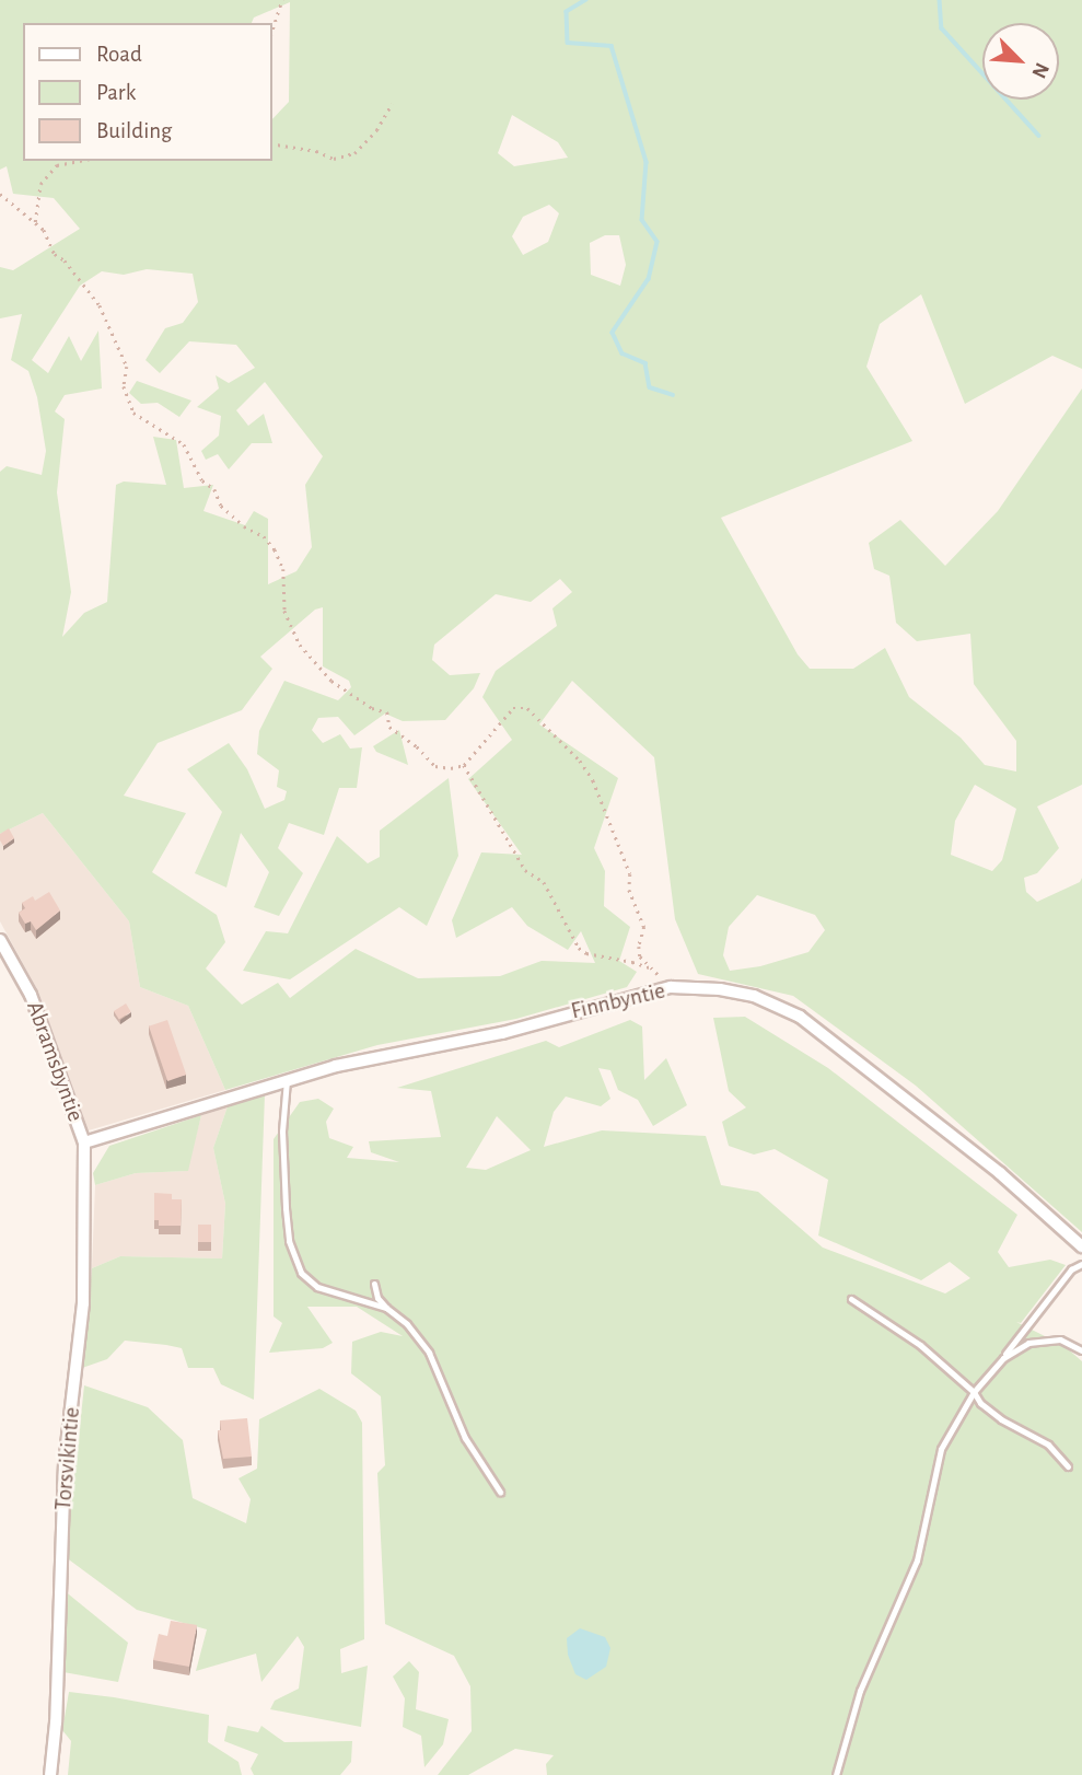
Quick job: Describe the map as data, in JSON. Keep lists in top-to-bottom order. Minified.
{"streets":{"street":["Finnbyntie","Abramsbyntie","Torsvikintie"]},"crossings":[["Finnbyntie","Abramsbyntie"],["Finnbyntie","Torsvikintie"],["Abramsbyntie","Torsvikintie"]],"legend":["Road","Park","Building"],"north":"bottom right"}
